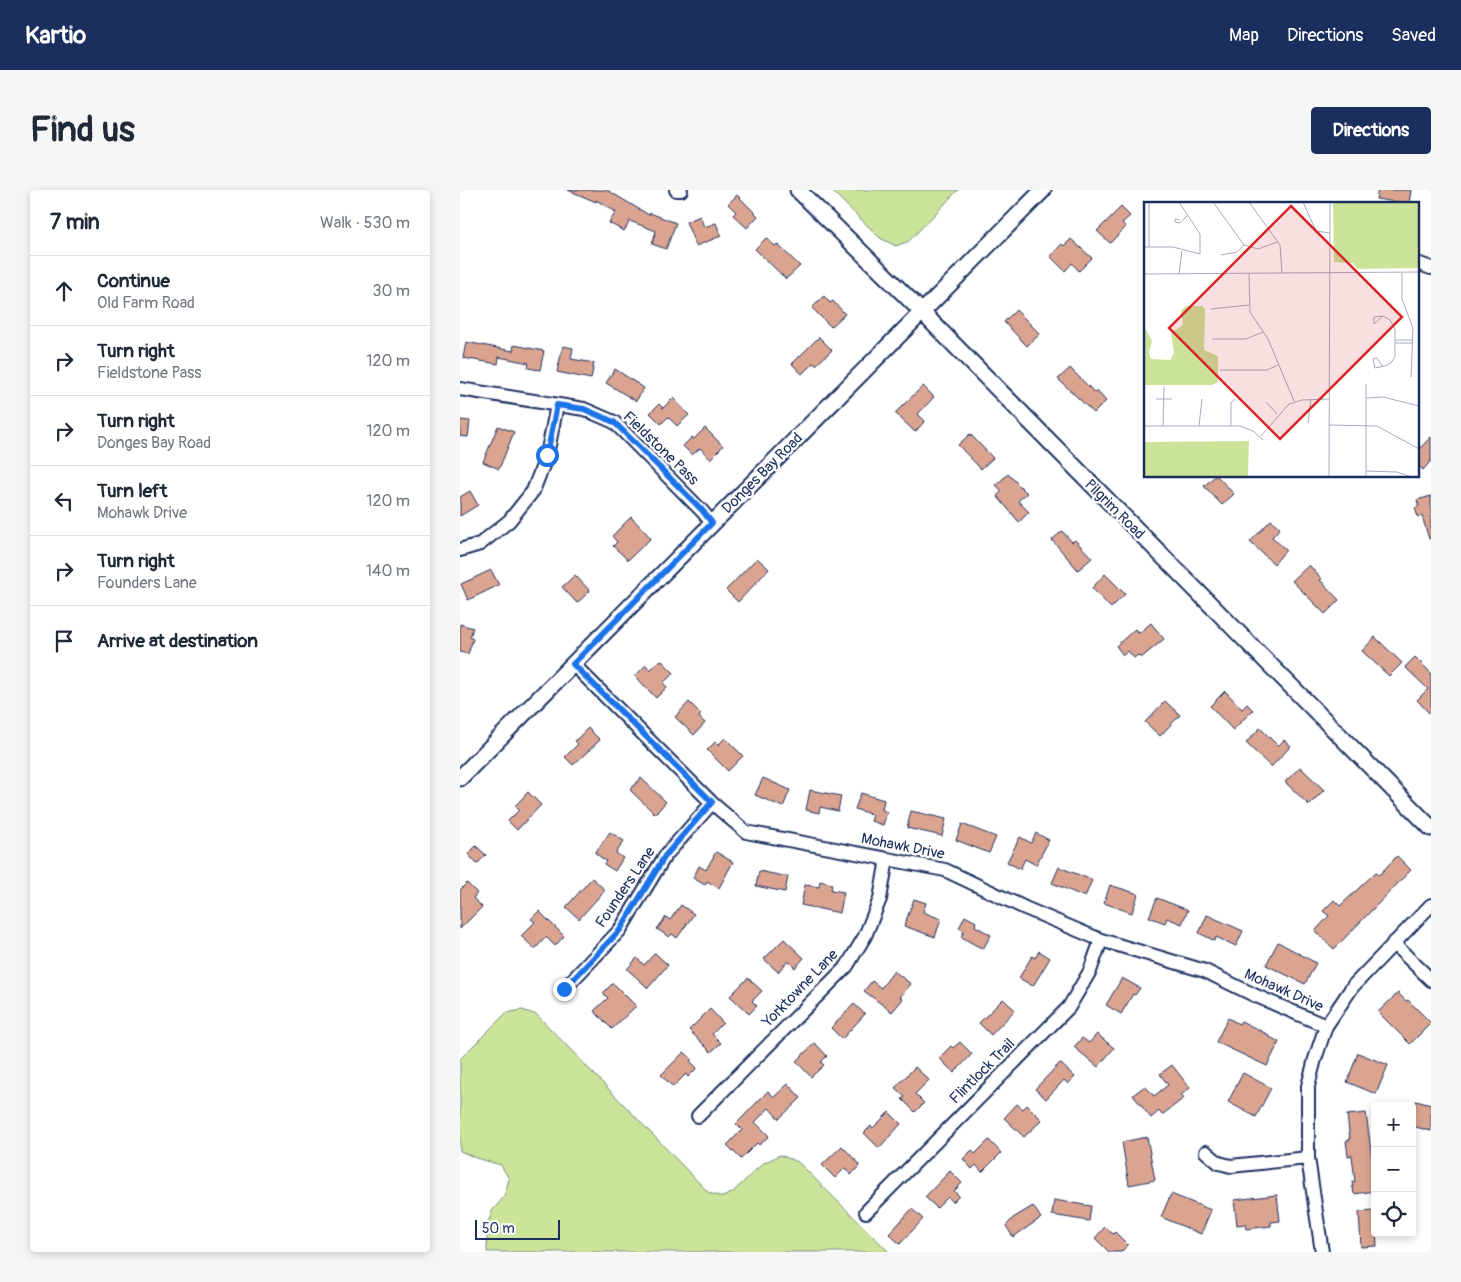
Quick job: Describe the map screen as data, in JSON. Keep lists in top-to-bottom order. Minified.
{"streets":{"street":["Fieldstone Pass","Donges Bay Road","Pilgrim Road","Mohawk Drive","Founders Lane","Yorktowne Lane","Flintlock Trail"]},"crossings":[["Fieldstone Pass","Donges Bay Road"],["Donges Bay Road","Pilgrim Road"],["Donges Bay Road","Mohawk Drive"],["Mohawk Drive","Founders Lane"],["Mohawk Drive","Yorktowne Lane"],["Mohawk Drive","Flintlock Trail"]],"scale_bar":"50 m","page":{"header":"Kartio","nav":["Map","Directions","Saved"],"buttons":"Directions","title":"Find us","heading":["7 min","Walk · 530 m"],"list":[["Continue","Old Farm Road","30 m"],["Turn right","Fieldstone Pass","120 m"],["Turn right","Donges Bay Road","120 m"],["Turn left","Mohawk Drive","120 m"],["Turn right","Founders Lane","140 m"],"Arrive at destination"],"map_buttons":["+","−"],"scale":"50 m"}}
